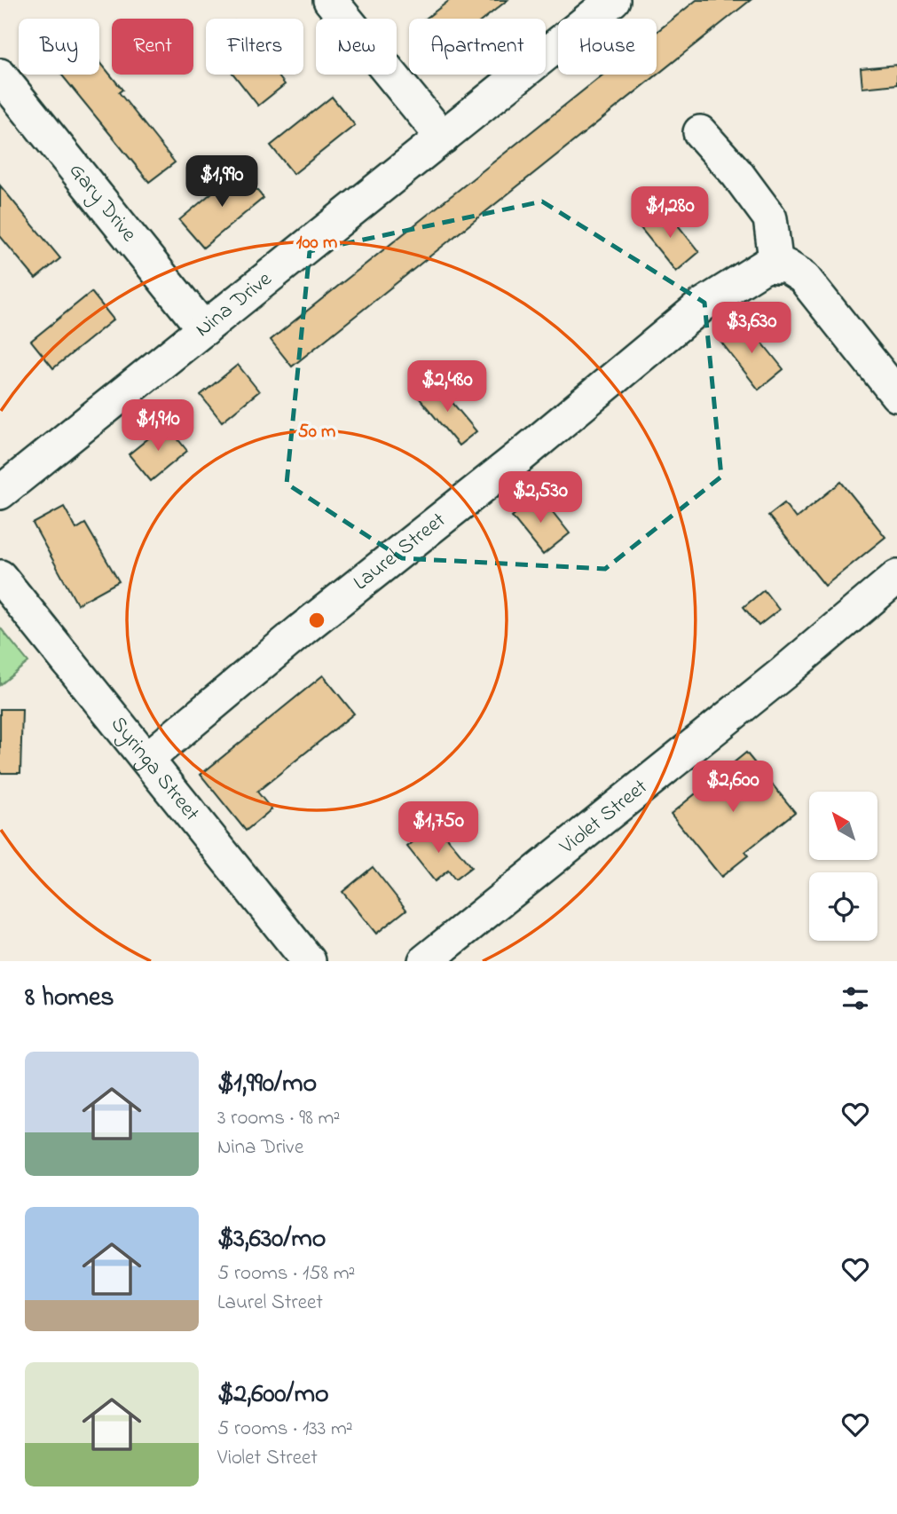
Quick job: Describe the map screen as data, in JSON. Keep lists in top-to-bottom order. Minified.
{"streets":{"street":["Gary Drive","Nina Drive","Laurel Street","Syringa Street","Violet Street"]},"crossings":[["Gary Drive","Nina Drive"],["Laurel Street","Syringa Street"]],"north":"top left","page":{"chip":["Buy","Rent","Filters","New","Apartment","House"],"price":["$1,990","$1,280","$3,630","$2,480","$1,910","$2,530","$2,600","$1,750"],"heading":"8 homes","list":[{"name":"$1,990/mo","note":"3 rooms · 98 m² · Nina Drive"},{"name":"$3,630/mo","note":"5 rooms · 158 m² · Laurel Street"},{"name":"$2,600/mo","note":"5 rooms · 133 m² · Violet Street"}]},"rings":["100 m","50 m"]}
